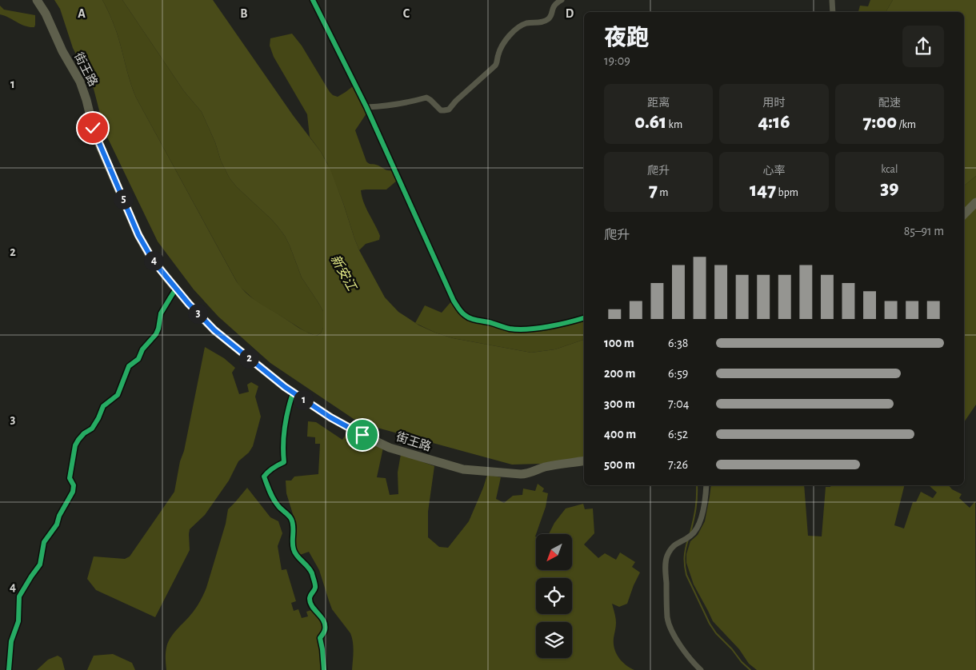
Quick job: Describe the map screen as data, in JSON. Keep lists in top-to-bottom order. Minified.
{"streets":{"main road":["街王路"]},"water":["新安江"],"north":"bottom left","page":{"heading":["夜跑","19:09"],"stats":[["距离","0.61 km"],["用时","4:16"],["配速","7:00 /km"],["爬升","7 m"],["心率","147 bpm"],["kcal","39"]],"pins":["5","4","3","2","1"],"chart":["爬升","85–91 m"],"list":[{"name":"100 m","note":"6:38"},{"name":"200 m","note":"6:59"},{"name":"300 m","note":"7:04"},{"name":"400 m","note":"6:52"},{"name":"500 m","note":"7:26"}]},"grid":{"columns":["A","B","C","D"],"rows":["1","2","3","4"]}}
